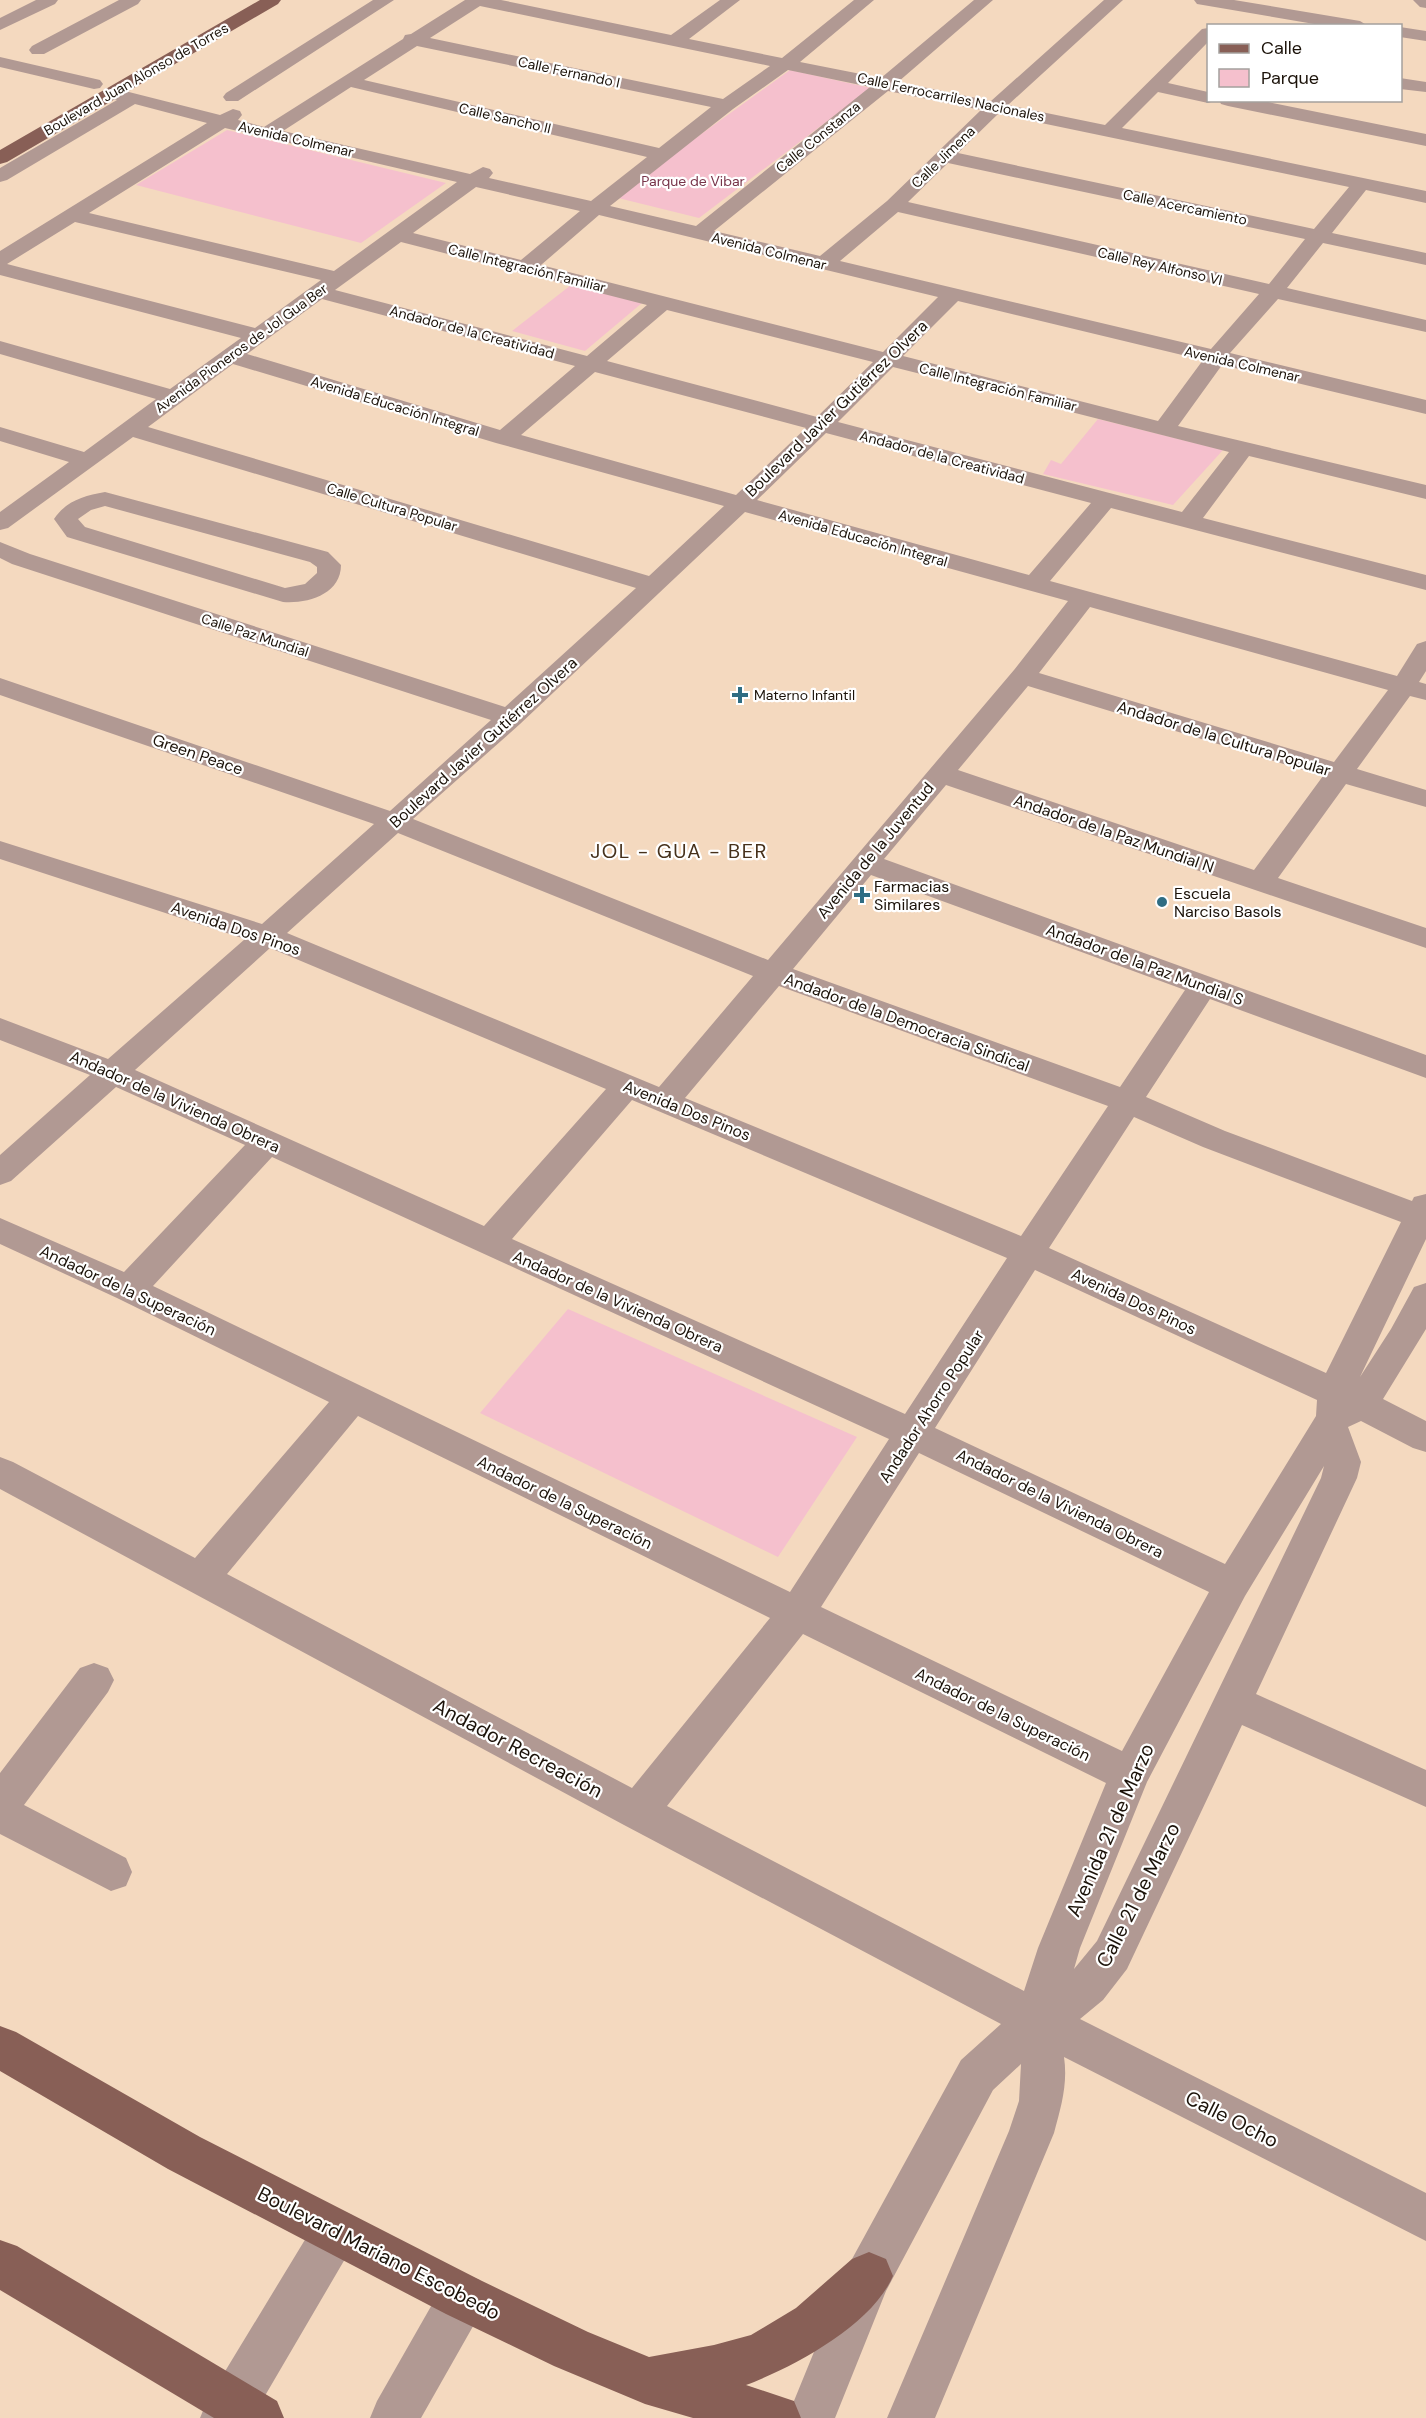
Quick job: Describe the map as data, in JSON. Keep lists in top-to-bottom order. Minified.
{"streets":{"main road":["Boulevard Juan Alonso de Torres","Boulevard Mariano Escobedo"],"street":["Calle Fernando I","Calle Ferrocarriles Nacionales","Calle Sancho II","Calle Constanza","Avenida Colmenar","Calle Jimena","Calle Acercamiento","Calle Rey Alfonso VI","Calle Integración Familiar","Andador de la Creatividad","Avenida Pioneros de Jol Gua Ber","Avenida Educación Integral","Boulevard Javier Gutiérrez Olvera","Calle Cultura Popular","Calle Paz Mundial","Andador de la Cultura Popular","Green Peace","Andador de la Paz Mundial N","Avenida de la Juventud","Avenida Dos Pinos","Andador de la Paz Mundial S","Andador de la Democracia Sindical","Andador de la Vivienda Obrera","Andador de la Superación","Andador Ahorro Popular","Andador Recreación","Avenida 21 de Marzo","Calle 21 de Marzo","Calle Ocho"]},"crossings":[["Boulevard Juan Alonso de Torres","Avenida Colmenar"],["Calle Ferrocarriles Nacionales","Calle Constanza"],["Calle Ferrocarriles Nacionales","Calle Jimena"],["Calle Constanza","Avenida Colmenar"],["Avenida Colmenar","Calle Jimena"],["Avenida Colmenar","Avenida Pioneros de Jol Gua Ber"],["Avenida Colmenar","Boulevard Javier Gutiérrez Olvera"],["Calle Jimena","Calle Acercamiento"],["Calle Jimena","Calle Rey Alfonso VI"],["Calle Integración Familiar","Avenida Pioneros de Jol Gua Ber"],["Calle Integración Familiar","Boulevard Javier Gutiérrez Olvera"],["Andador de la Creatividad","Avenida Pioneros de Jol Gua Ber"],["Andador de la Creatividad","Boulevard Javier Gutiérrez Olvera"],["Avenida Pioneros de Jol Gua Ber","Avenida Educación Integral"],["Avenida Pioneros de Jol Gua Ber","Calle Cultura Popular"],["Avenida Educación Integral","Boulevard Javier Gutiérrez Olvera"],["Avenida Educación Integral","Avenida de la Juventud"],["Boulevard Javier Gutiérrez Olvera","Calle Cultura Popular"],["Boulevard Javier Gutiérrez Olvera","Calle Paz Mundial"],["Boulevard Javier Gutiérrez Olvera","Green Peace"],["Boulevard Javier Gutiérrez Olvera","Avenida Dos Pinos"],["Boulevard Javier Gutiérrez Olvera","Andador de la Democracia Sindical"],["Boulevard Javier Gutiérrez Olvera","Andador de la Vivienda Obrera"],["Andador de la Cultura Popular","Avenida de la Juventud"],["Green Peace","Andador de la Democracia Sindical"],["Andador de la Paz Mundial N","Avenida de la Juventud"],["Avenida de la Juventud","Avenida Dos Pinos"],["Avenida de la Juventud","Andador de la Paz Mundial S"],["Avenida de la Juventud","Andador de la Democracia Sindical"],["Avenida Dos Pinos","Andador Ahorro Popular"],["Avenida Dos Pinos","Avenida 21 de Marzo"],["Avenida Dos Pinos","Calle 21 de Marzo"],["Andador de la Paz Mundial S","Andador Ahorro Popular"],["Andador de la Democracia Sindical","Andador Ahorro Popular"],["Andador de la Democracia Sindical","Avenida 21 de Marzo"],["Andador de la Vivienda Obrera","Andador Ahorro Popular"],["Andador de la Vivienda Obrera","Avenida 21 de Marzo"],["Andador de la Superación","Andador Ahorro Popular"],["Andador de la Superación","Avenida 21 de Marzo"],["Andador Ahorro Popular","Andador Recreación"],["Andador Recreación","Avenida 21 de Marzo"],["Andador Recreación","Calle 21 de Marzo"],["Andador Recreación","Calle Ocho"],["Avenida 21 de Marzo","Calle 21 de Marzo"],["Avenida 21 de Marzo","Calle Ocho"],["Calle 21 de Marzo","Calle Ocho"]],"districts":["JOL - GUA - BER"],"parks":["Parque de Vibar"],"places":{"health":["Materno Infantil","Farmacias Similares"],"other":["Escuela Narciso Basols"]},"legend":["Calle","Parque"]}
